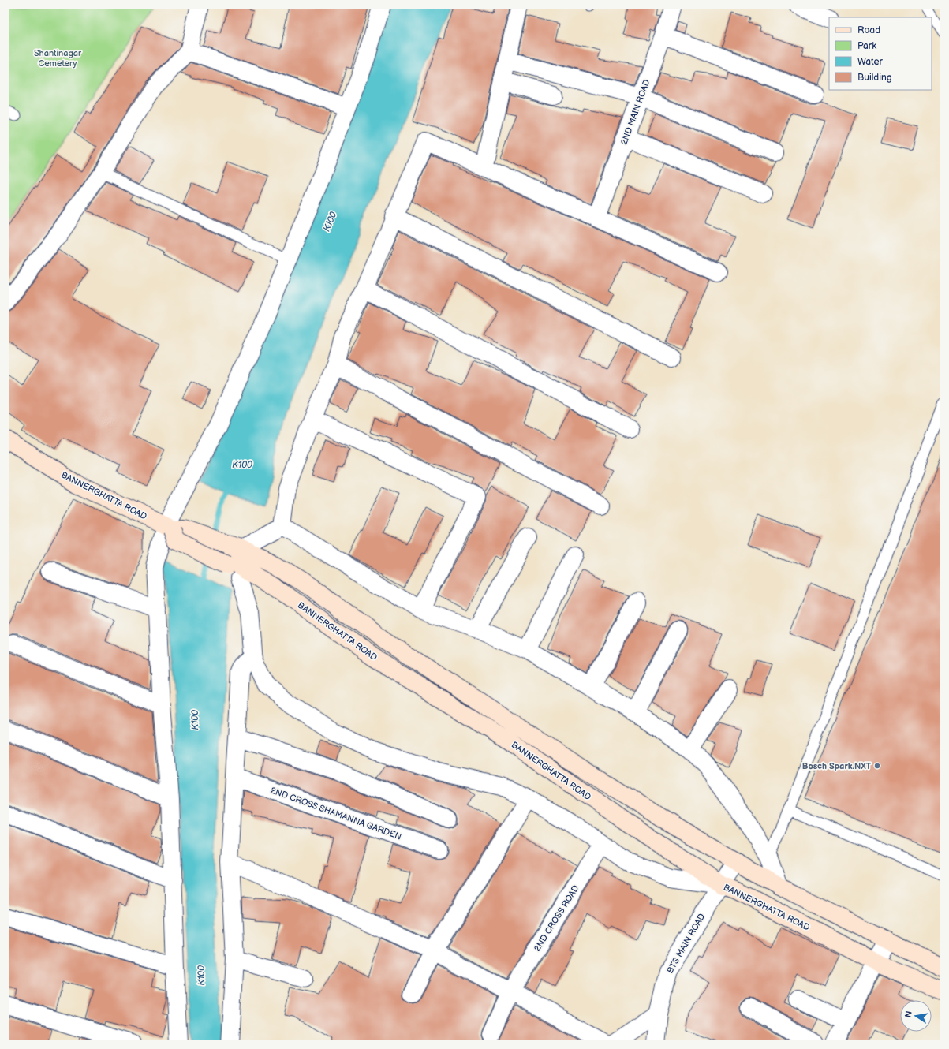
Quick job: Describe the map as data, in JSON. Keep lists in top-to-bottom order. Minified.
{"streets":{"main road":["BANNERGHATTA ROAD"],"street":["2ND MAIN ROAD","2ND CROSS SHAMANNA GARDEN","2ND CROSS ROAD","BTS MAIN ROAD"]},"crossings":[["BANNERGHATTA ROAD","BTS MAIN ROAD"]],"water":["K100"],"parks":["Shantinagar Cemetery"],"places":["Bosch Spark.NXT"],"legend":["Road","Park","Water","Building"],"north":"left"}
